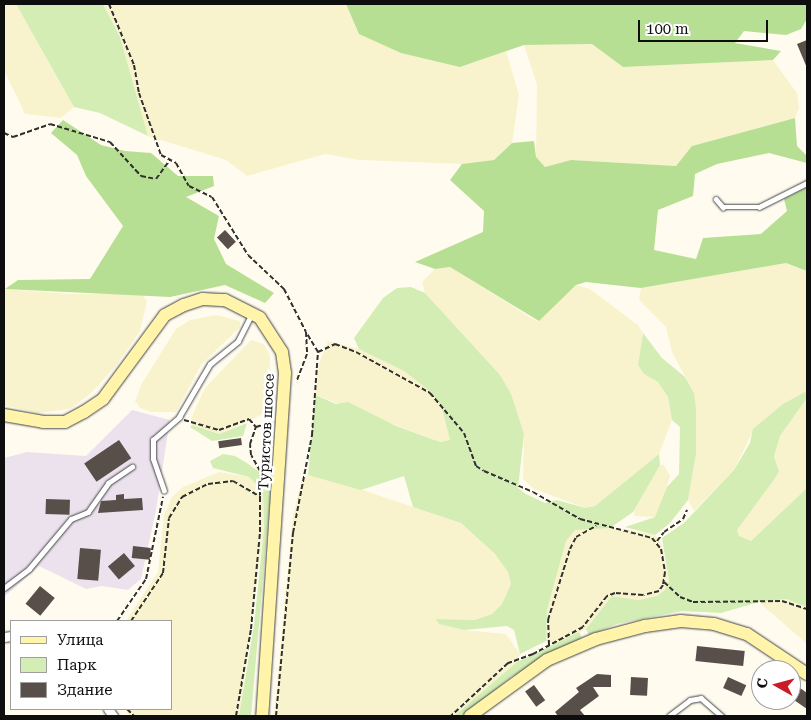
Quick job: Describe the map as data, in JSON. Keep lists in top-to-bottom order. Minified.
{"streets":{"main road":["Туристов шоссе"]},"legend":["Улица","Парк","Здание"],"scale_bar":"100 m","north":"left"}
